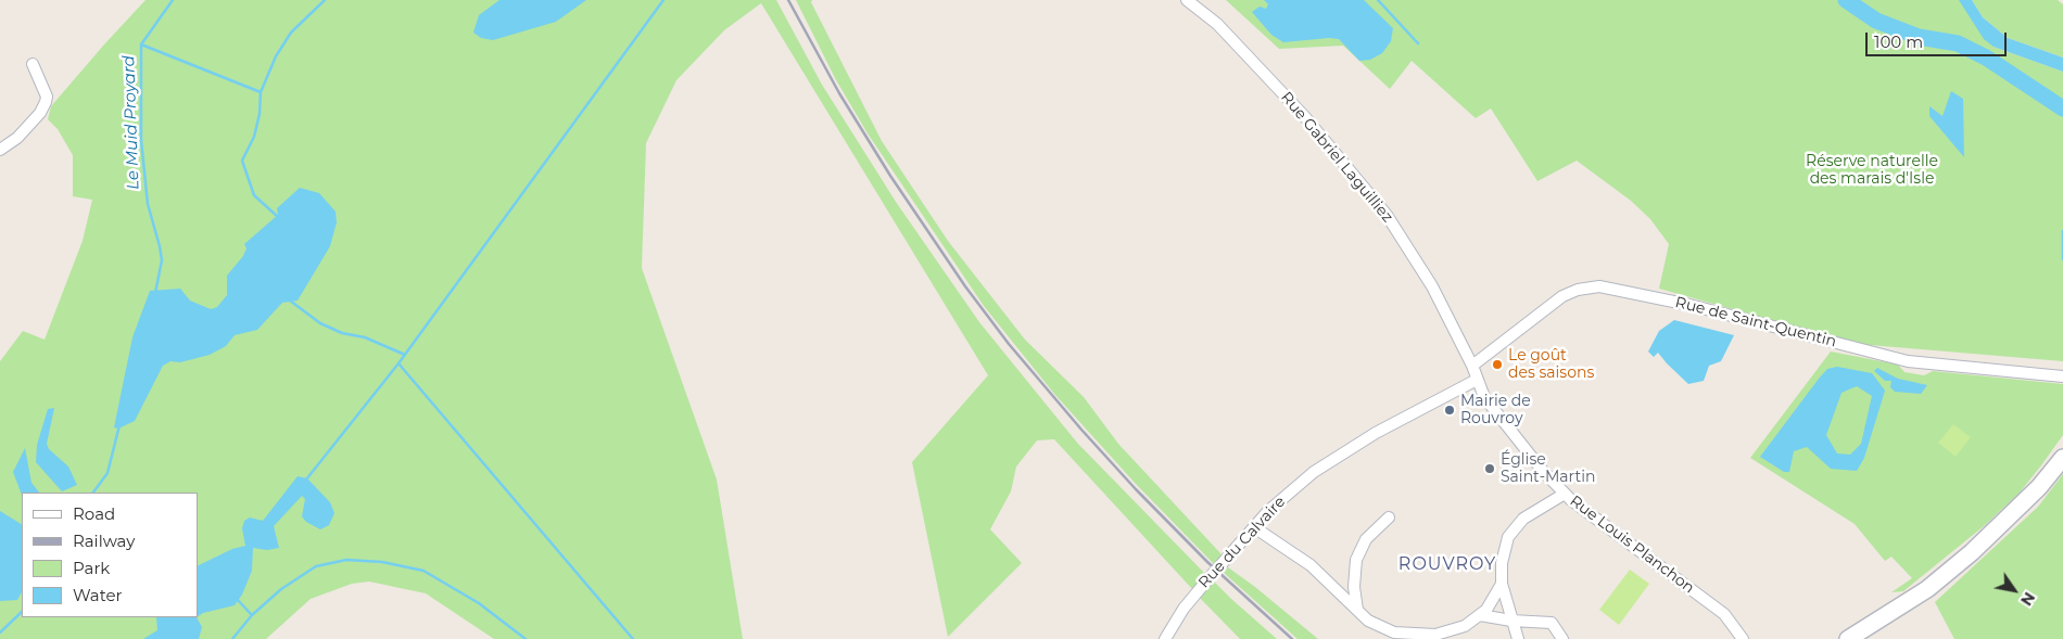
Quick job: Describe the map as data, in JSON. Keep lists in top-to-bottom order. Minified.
{"streets":{"street":["Rue Gabriel Laguilliez","Rue de Saint-Quentin","Rue du Calvaire","Rue Louis Planchon"]},"crossings":[["Rue Gabriel Laguilliez","Rue de Saint-Quentin"],["Rue Gabriel Laguilliez","Rue Louis Planchon"],["Rue de Saint-Quentin","Rue Louis Planchon"],["Rue du Calvaire","Rue Louis Planchon"]],"districts":["ROUVROY"],"water":["Le Muid Proyard"],"parks":["Réserve naturelle des marais d'Isle"],"places":["Le goût des saisons","Mairie de Rouvroy","Église Saint-Martin"],"legend":["Road","Railway","Park","Water"],"scale_bar":"100 m","north":"bottom right"}
